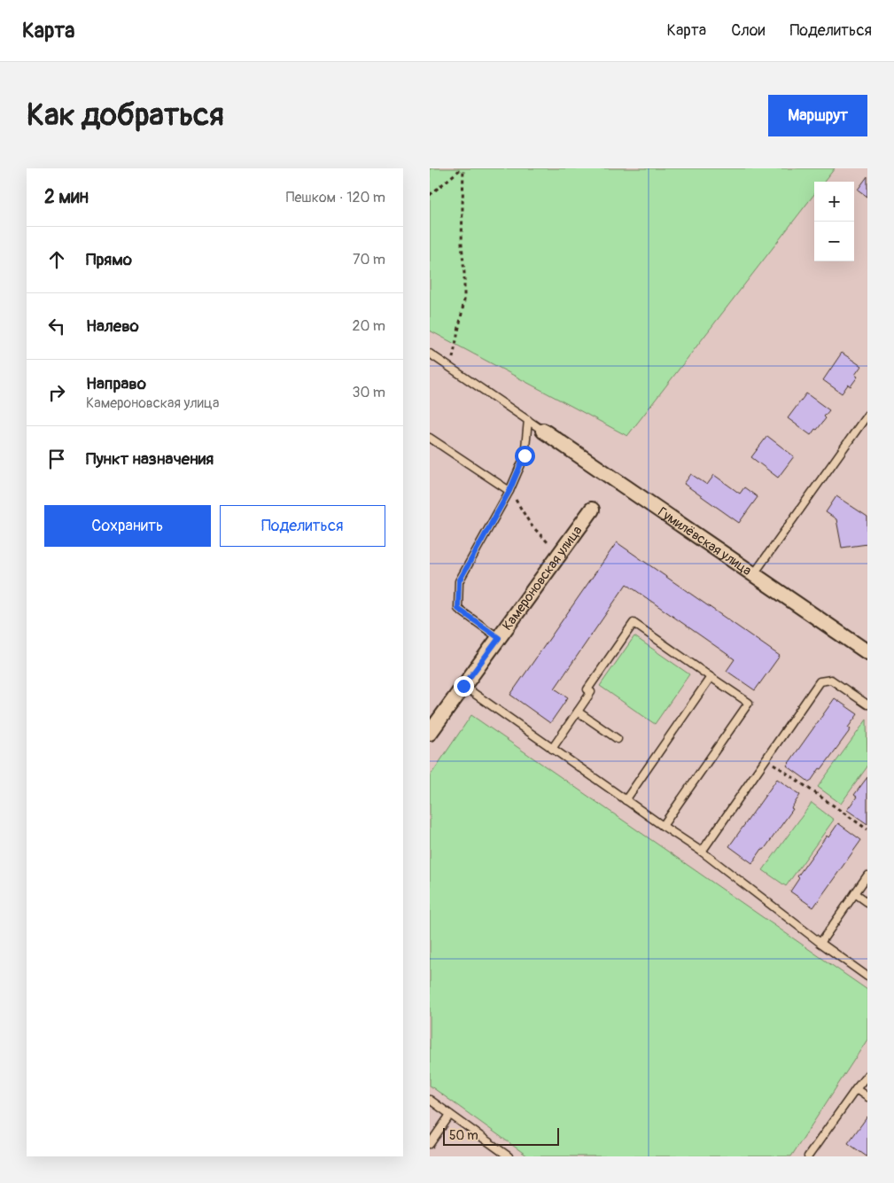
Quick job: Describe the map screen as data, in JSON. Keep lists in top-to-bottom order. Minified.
{"streets":{"street":["Гумилёвская улица","Камероновская улица"]},"scale_bar":"50 m","page":{"header":"Карта","nav":["Карта","Слои","Поделиться"],"buttons":["Маршрут",["Сохранить","Поделиться"]],"title":"Как добраться","heading":["2 мин","Пешком · 120 m"],"map_buttons":["+","−"],"list":[["Прямо","70 m"],["Налево","20 m"],["Направо","Камероновская улица","30 m"],"Пункт назначения"],"scale":"50 m"}}
